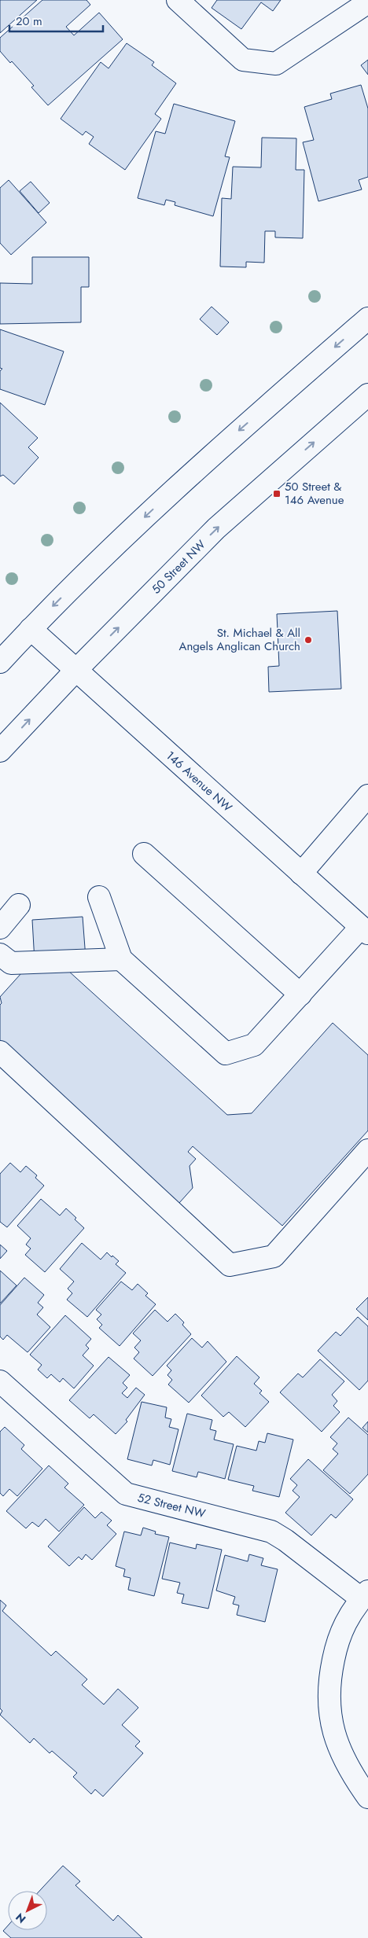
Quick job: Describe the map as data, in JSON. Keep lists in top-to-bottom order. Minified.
{"streets":{"street":["50 Street NW","146 Avenue NW","52 Street NW"]},"crossings":[["50 Street NW","146 Avenue NW"]],"places":{"transit":["50 Street & 146 Avenue"],"other":["St. Michael & All Angels Anglican Church"]},"scale_bar":"20 m","north":"bottom left"}
